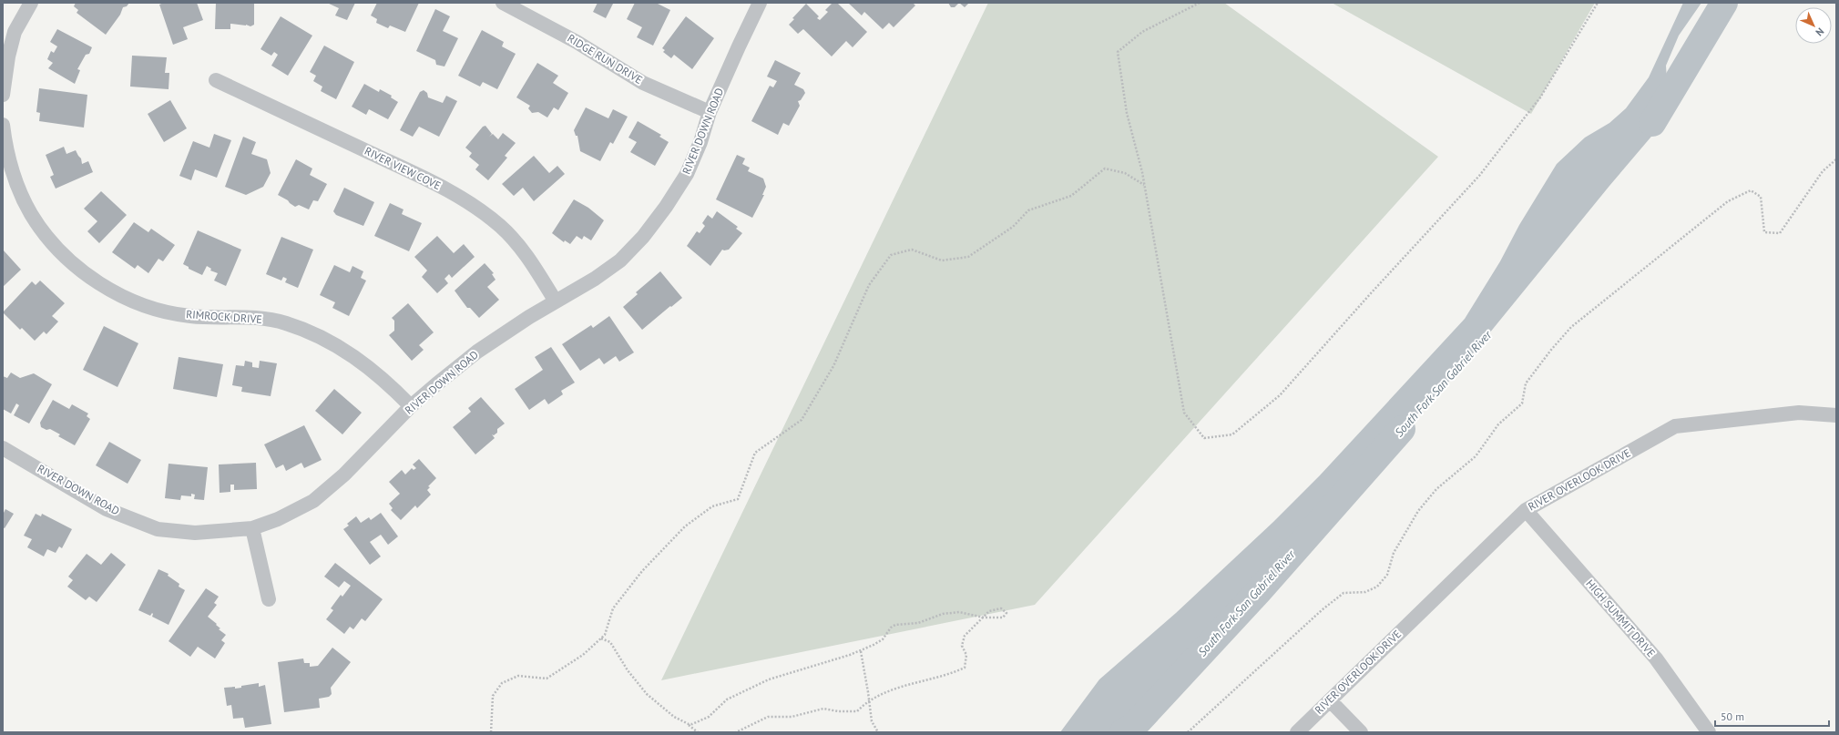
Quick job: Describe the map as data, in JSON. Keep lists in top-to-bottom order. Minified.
{"streets":{"street":["RIDGE RUN DRIVE","RIVER DOWN ROAD","RIVER VIEW COVE","RIMROCK DRIVE","RIVER OVERLOOK DRIVE","HIGH SUMMIT DRIVE"]},"crossings":[["RIDGE RUN DRIVE","RIVER DOWN ROAD"],["RIVER DOWN ROAD","RIVER VIEW COVE"],["RIVER DOWN ROAD","RIMROCK DRIVE"],["RIVER OVERLOOK DRIVE","HIGH SUMMIT DRIVE"]],"water":["South Fork San Gabriel River"],"scale_bar":"50 m","north":"bottom right"}
